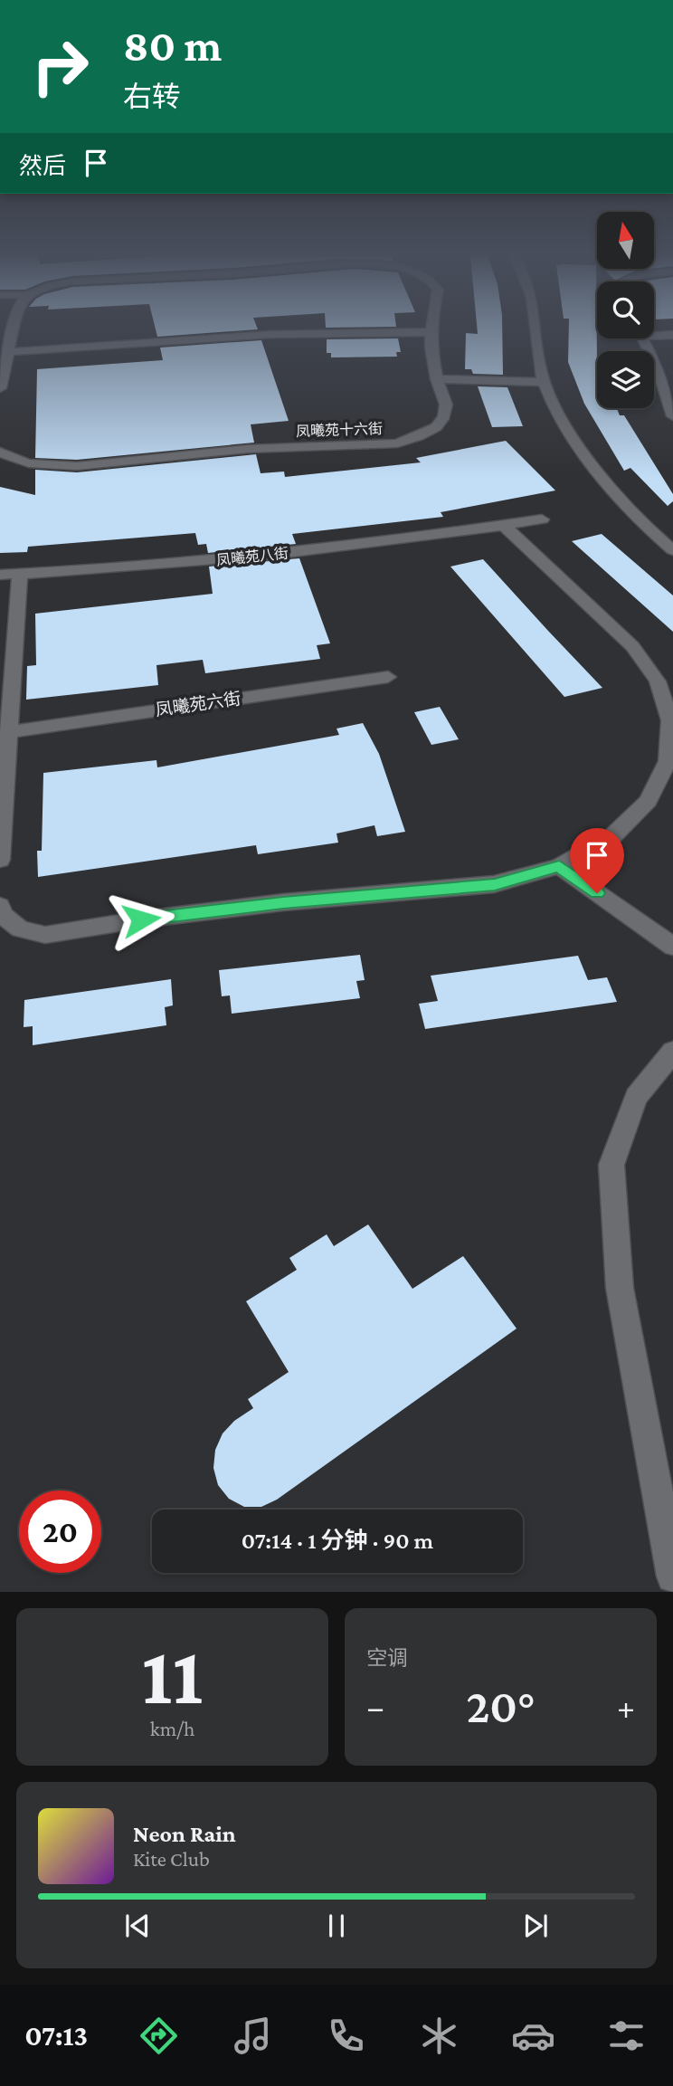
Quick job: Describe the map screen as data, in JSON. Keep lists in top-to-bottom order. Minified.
{"streets":{"street":["凤曦苑十六街","凤曦苑八街","凤曦苑六街"]},"north":"top","page":{"turn":["80 m","右转"],"then":"然后","limit":"20","trip":"07:14 · 1 分钟 · 90 m","tile":[["11","km/h"],"空调"],"heat":["−","20°","+"],"song":["Neon Rain","Kite Club"],"tabs":"07:13"}}
